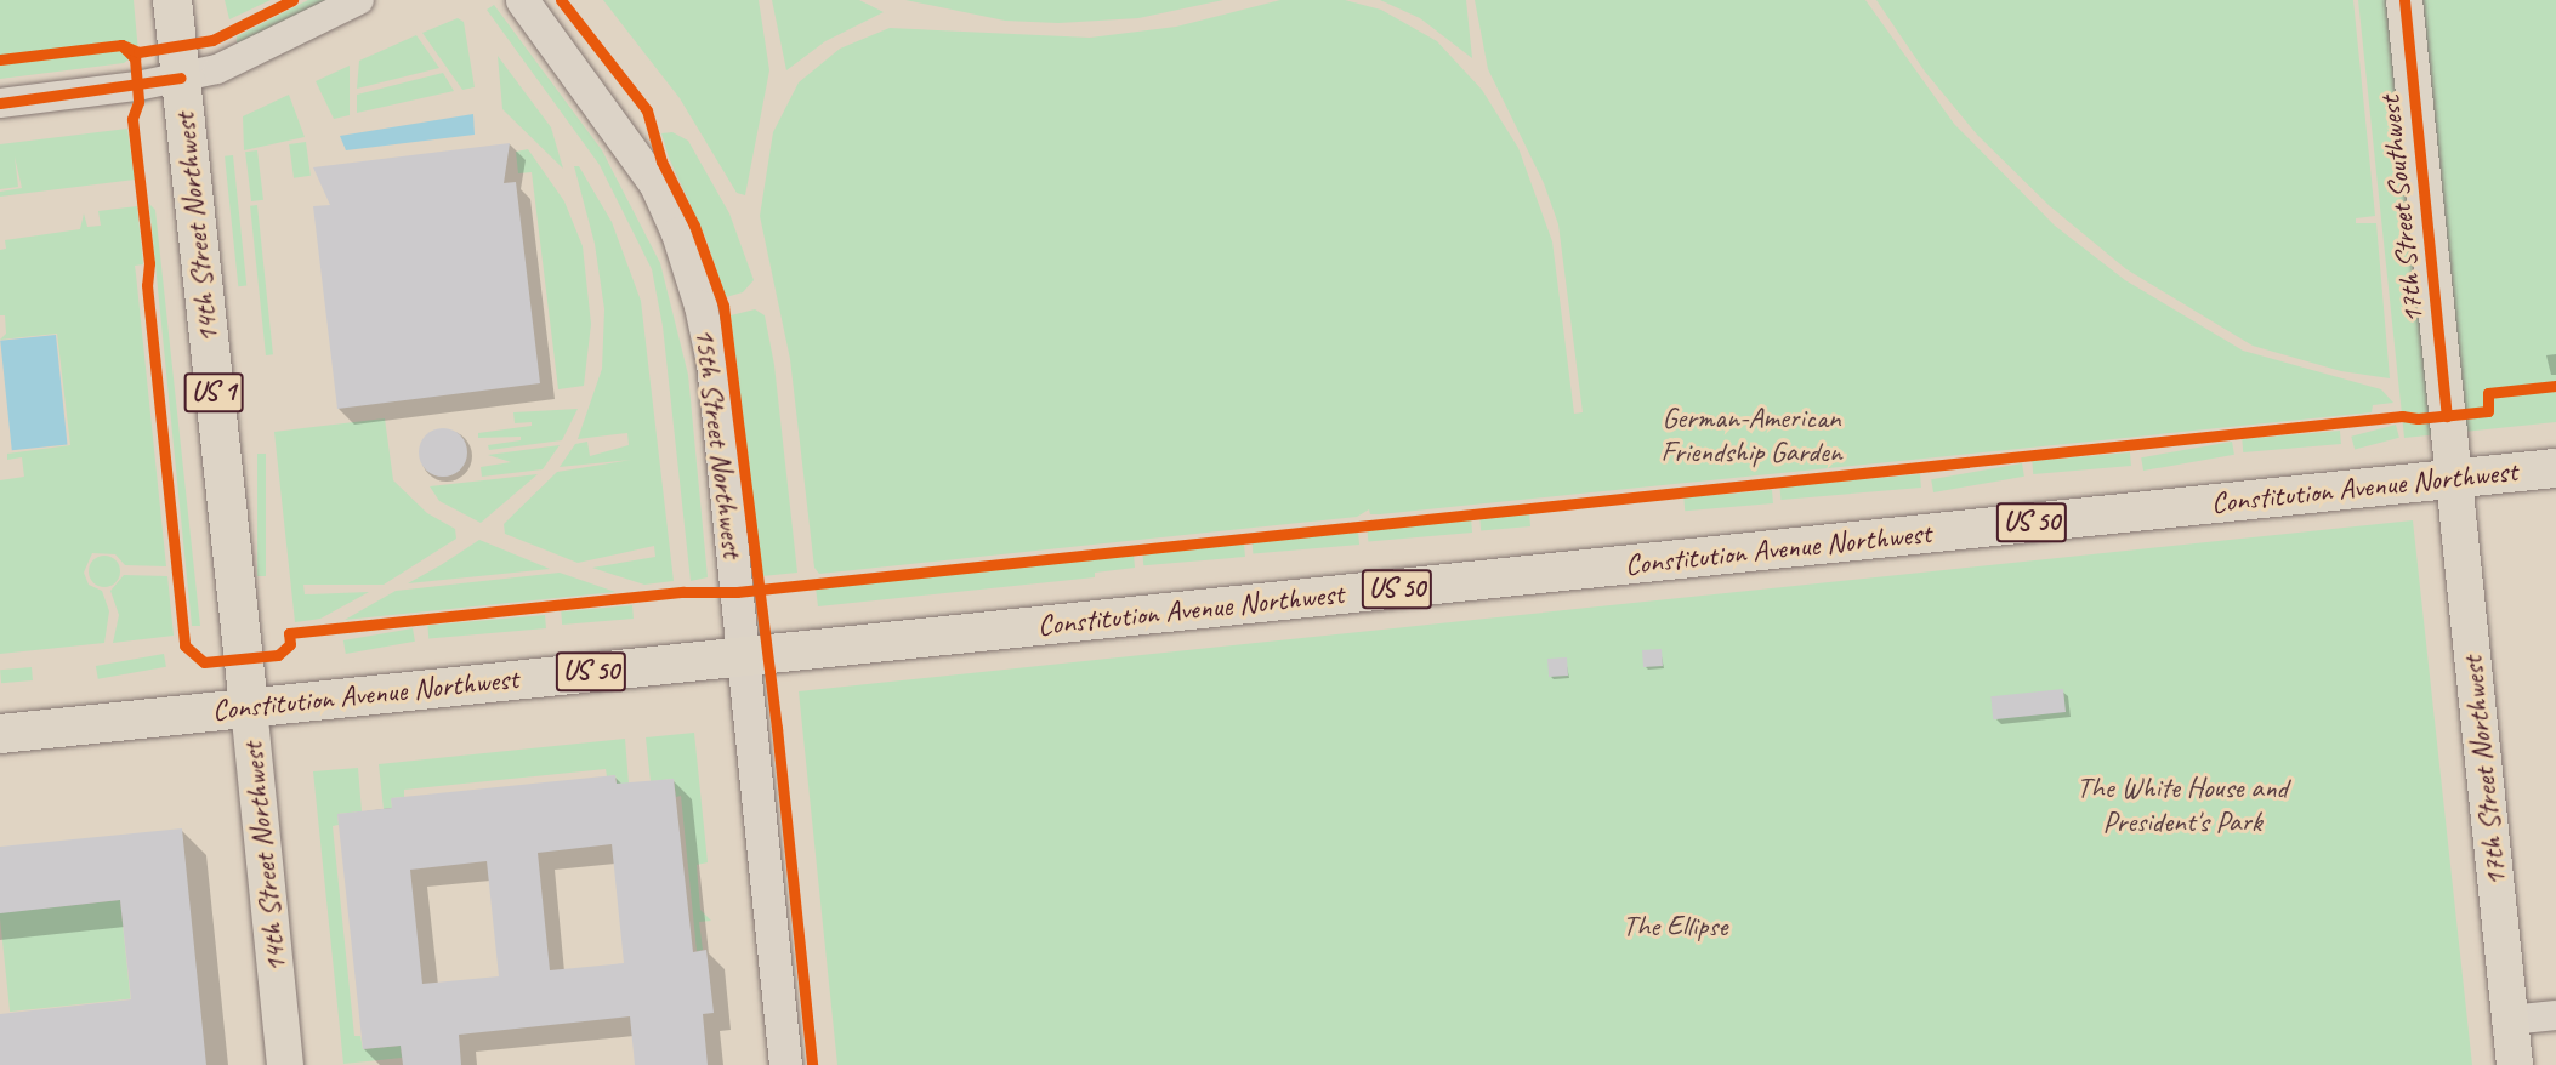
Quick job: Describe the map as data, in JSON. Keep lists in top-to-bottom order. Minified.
{"streets":{"highway":["14th Street Northwest","US 1","Constitution Avenue Northwest","US 50"],"main road":["17th Street Southwest","15th Street Northwest","17th Street Northwest"]},"crossings":[["17th Street Southwest","Constitution Avenue Northwest"],["17th Street Southwest","17th Street Northwest"],["14th Street Northwest","Constitution Avenue Northwest"],["15th Street Northwest","Constitution Avenue Northwest"],["Constitution Avenue Northwest","17th Street Northwest"]],"parks":["German-American Friendship Garden","The White House and President's Park","The Ellipse"]}
